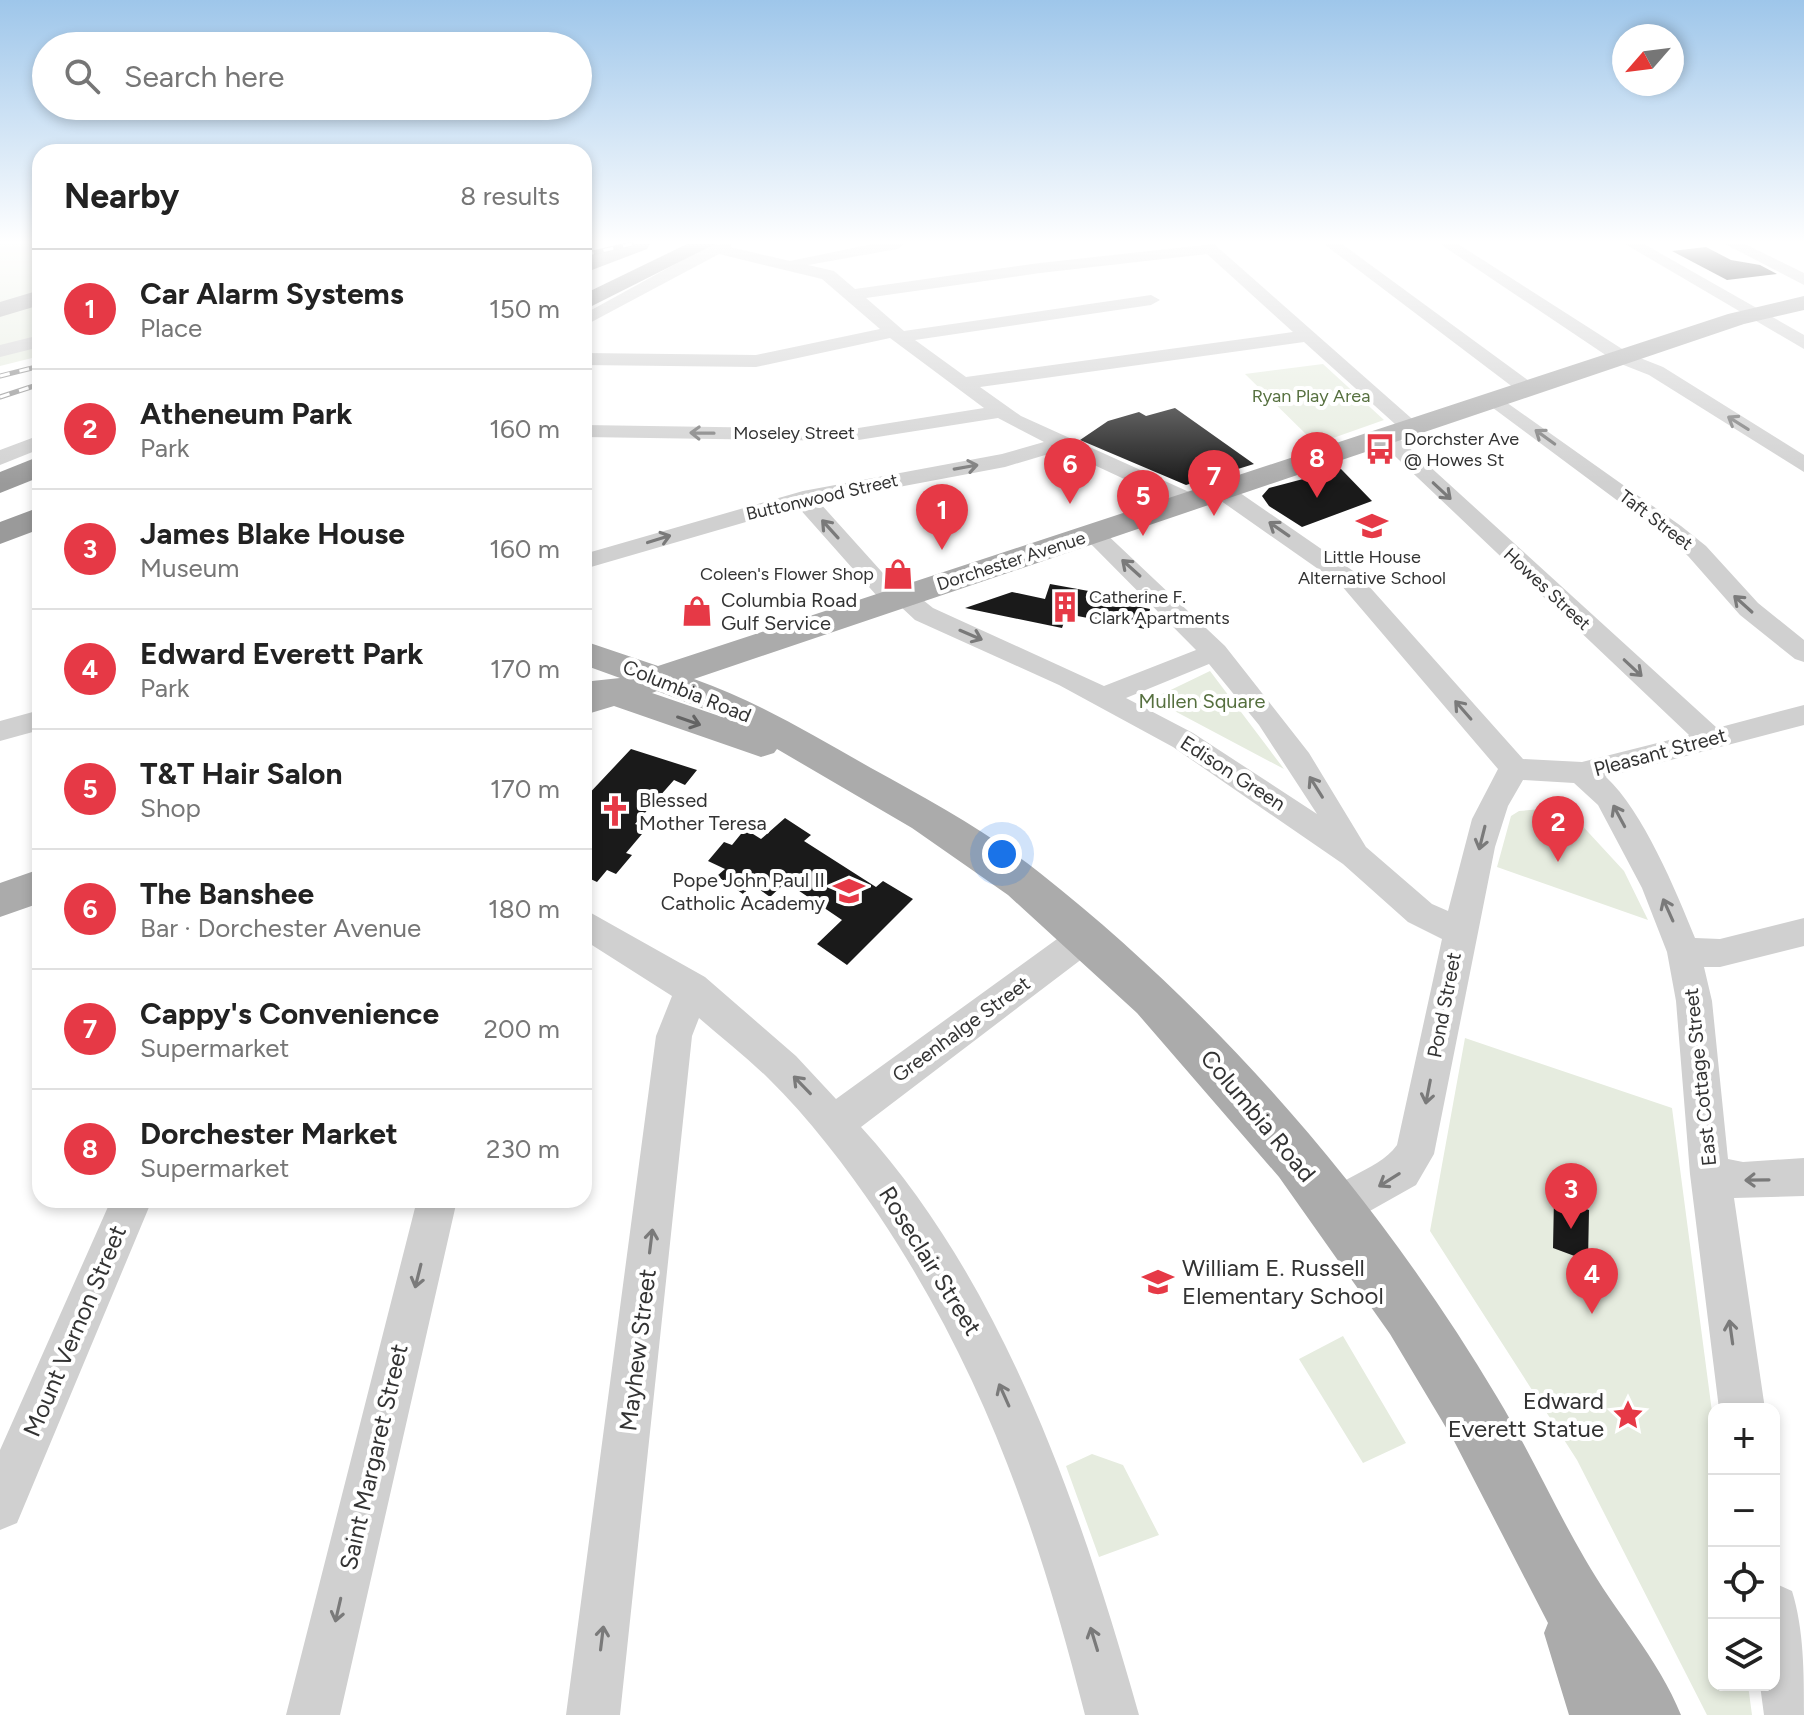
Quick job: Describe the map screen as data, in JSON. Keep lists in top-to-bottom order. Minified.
{"streets":{"main road":["Dorchester Avenue","Columbia Road"],"street":["Moseley Street","Buttonwood Street","Taft Street","Howes Street","Pleasant Street","Edison Green","Pond Street","Greenhalge Street","East Cottage Street","Roseclair Street","Mount Vernon Street","Mayhew Street","Saint Margaret Street"]},"crossings":[["Buttonwood Street","Edison Green"],["Taft Street","Dorchester Avenue"],["Dorchester Avenue","Howes Street"],["Dorchester Avenue","Columbia Road"],["Dorchester Avenue","Edison Green"],["Howes Street","Pleasant Street"],["Columbia Road","Pond Street"],["Columbia Road","Greenhalge Street"],["Pleasant Street","Pond Street"],["Pleasant Street","East Cottage Street"],["Edison Green","Pond Street"],["Greenhalge Street","Roseclair Street"],["Roseclair Street","Mayhew Street"]],"one_way":["Pond Street","East Cottage Street","Roseclair Street","Mayhew Street","Saint Margaret Street"],"parks":["Ryan Play Area","Mullen Square"],"places":{"bus stop":["Dorchster Ave @ Howes St"],"school or university":["Little House Alternative School","Pope John Paul II Catholic Academy","William E. Russell Elementary School"],"shop":["Coleen's Flower Shop","Columbia Road Gulf Service"],"building":["Catherine F. Clark Apartments"],"church":["Blessed Mother Teresa"],"place":["Edward Everett Statue"]},"north":"bottom left","page":{"search":"Search here","heading":["Nearby","8 results"],"list":[{"mark":"1","name":"Car Alarm Systems","note":"Place","value":"150 m"},{"mark":"2","name":"Atheneum Park","note":"Park","value":"160 m"},{"mark":"3","name":"James Blake House","note":"Museum","value":"160 m"},{"mark":"4","name":"Edward Everett Park","note":"Park","value":"170 m"},{"mark":"5","name":"T&T Hair Salon","note":"Shop","value":"170 m"},{"mark":"6","name":"The Banshee","note":"Bar · Dorchester Avenue","value":"180 m"},{"mark":"7","name":"Cappy's Convenience","note":"Supermarket","value":"200 m"},{"mark":"8","name":"Dorchester Market","note":"Supermarket","value":"230 m"}],"pins":["8","6","7","5","1","2","3","4"],"map_buttons":["+","−"]}}
